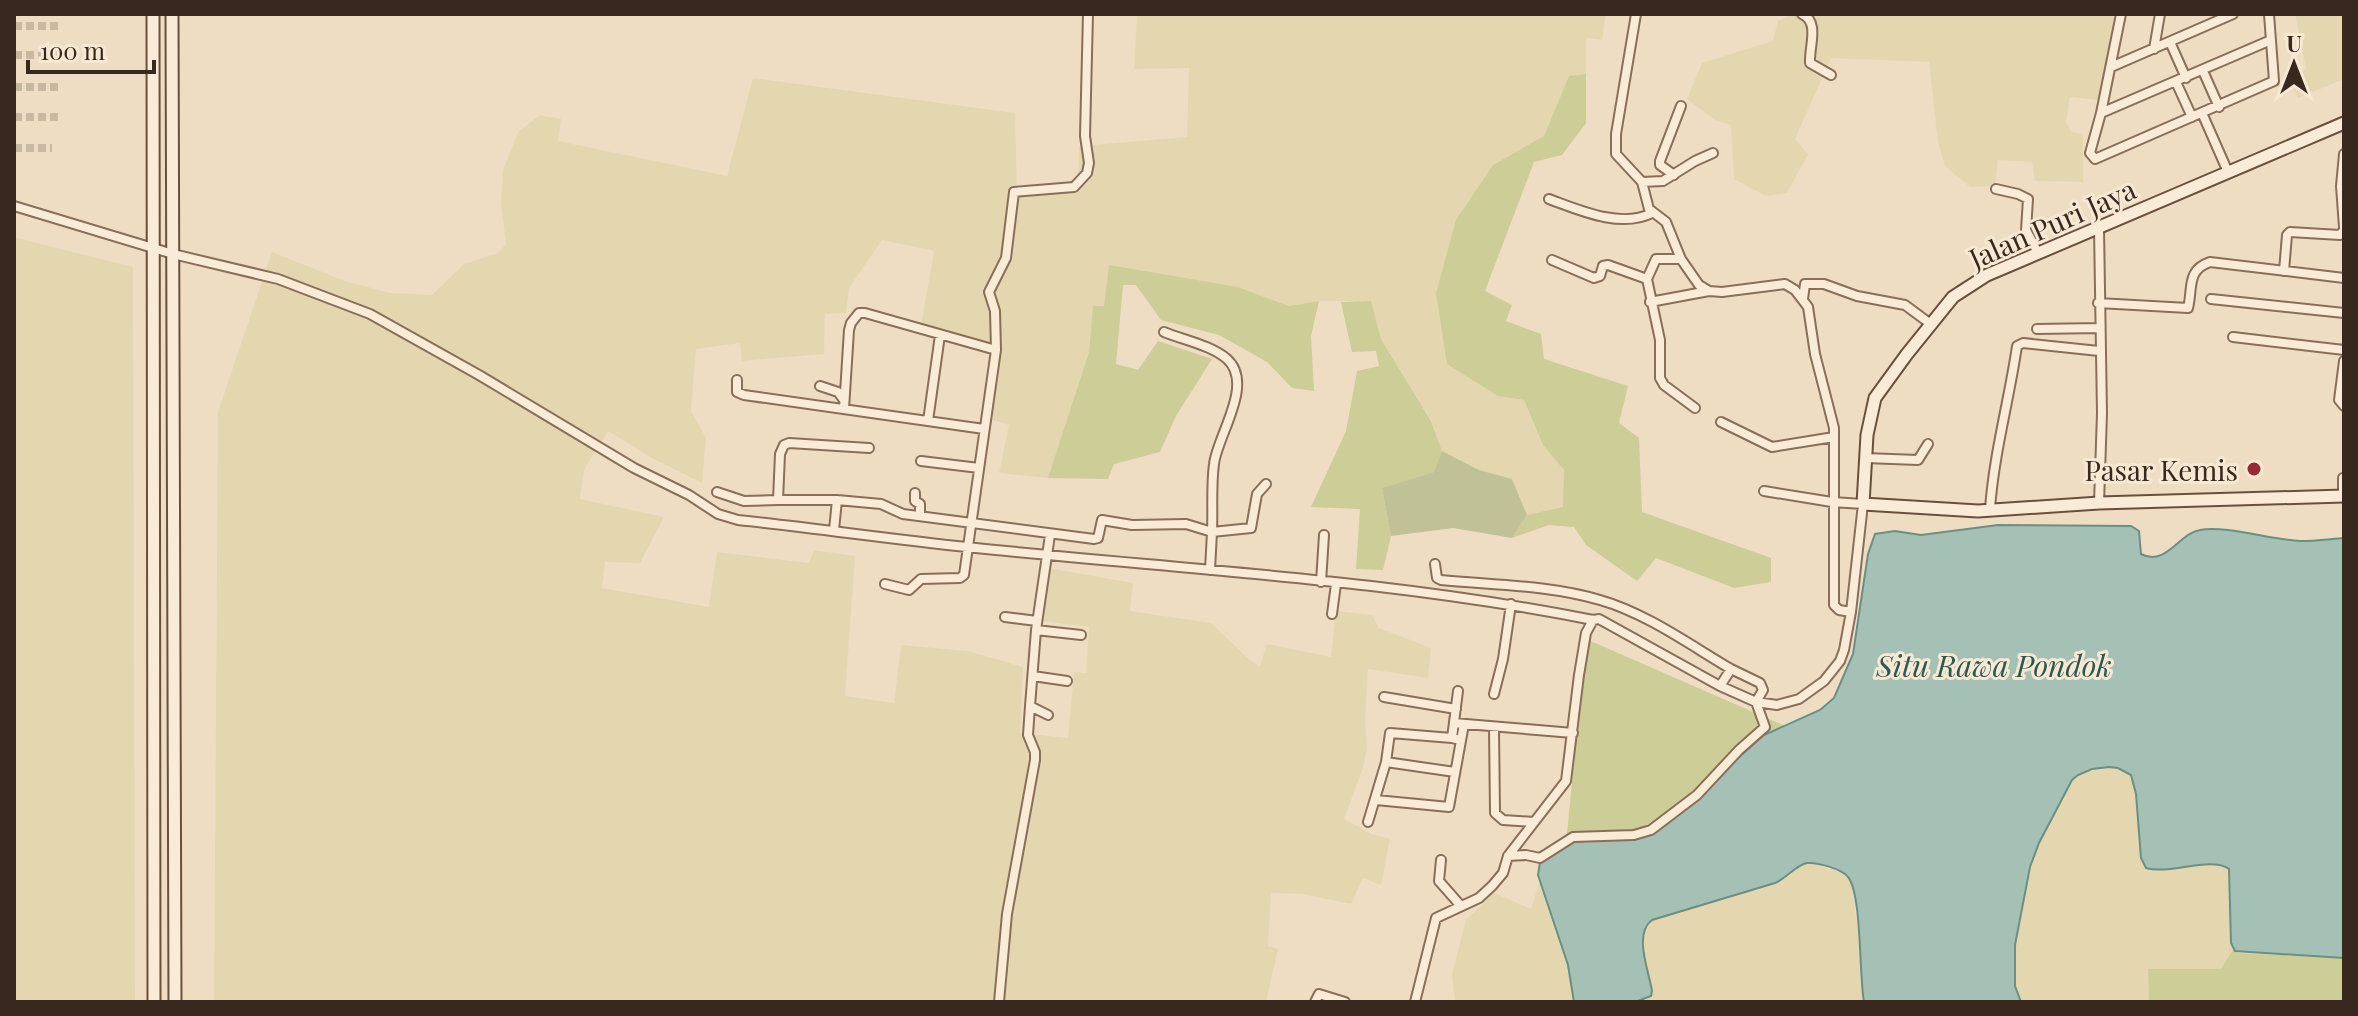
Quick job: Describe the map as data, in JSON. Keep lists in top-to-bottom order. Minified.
{"streets":{"street":["Jalan Puri Jaya"]},"water":["Situ Rawa Pondok"],"places":["Pasar Kemis"],"scale_bar":"100 m","north":"top"}
